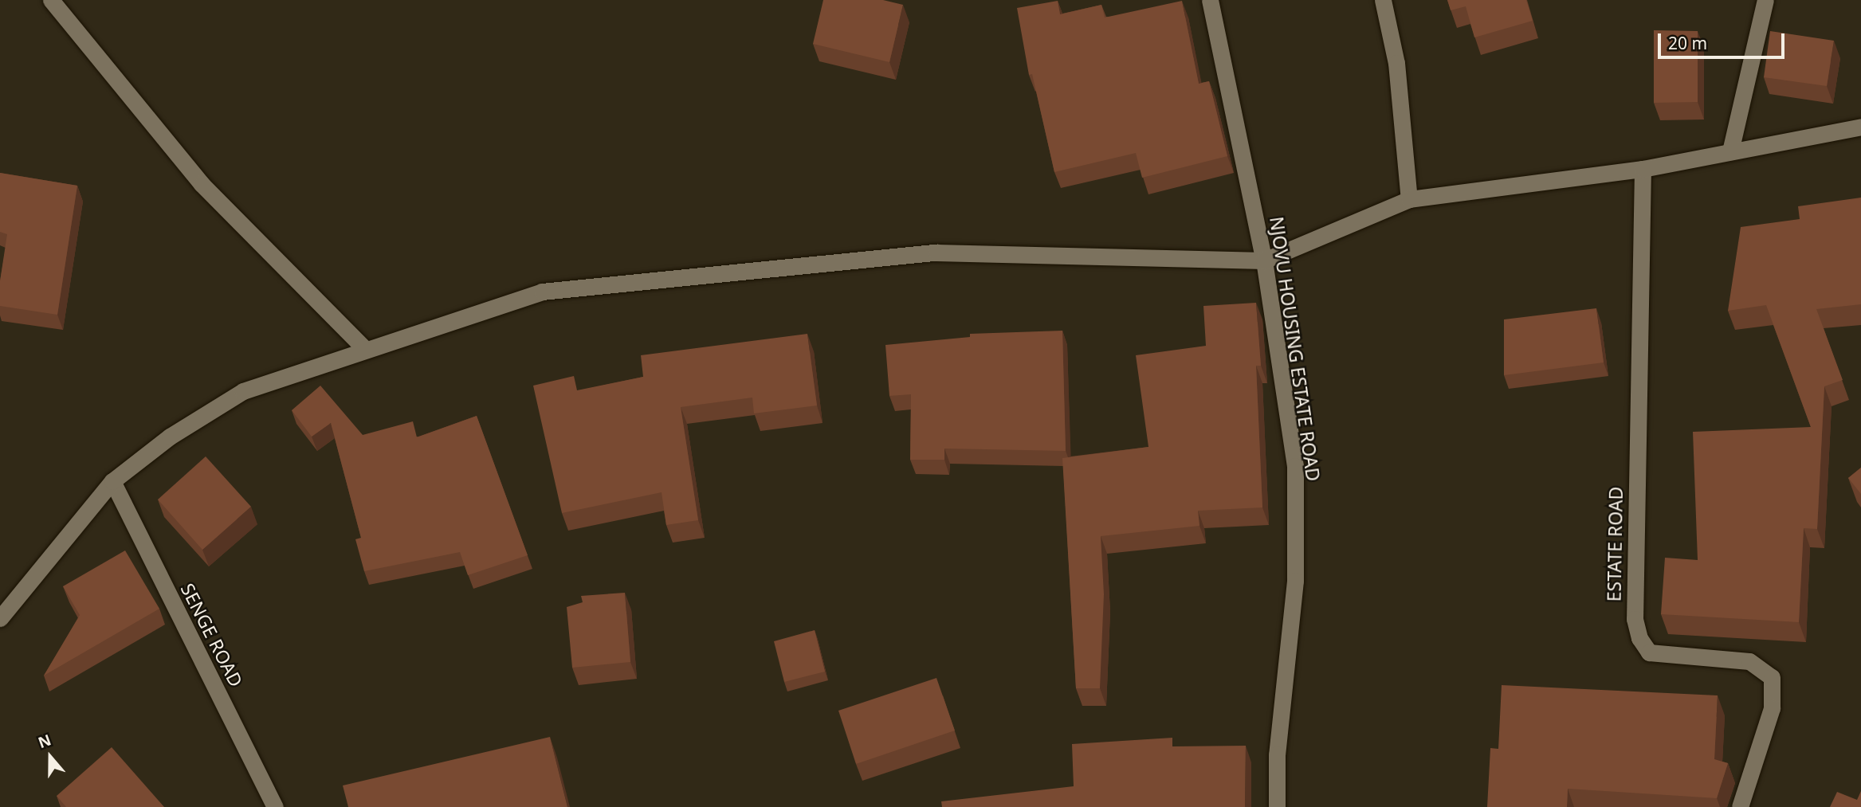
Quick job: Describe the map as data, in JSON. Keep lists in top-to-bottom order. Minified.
{"streets":{"street":["NJOVU HOUSING ESTATE ROAD","ESTATE ROAD","SENGE ROAD"]},"scale_bar":"20 m","north":"top"}
